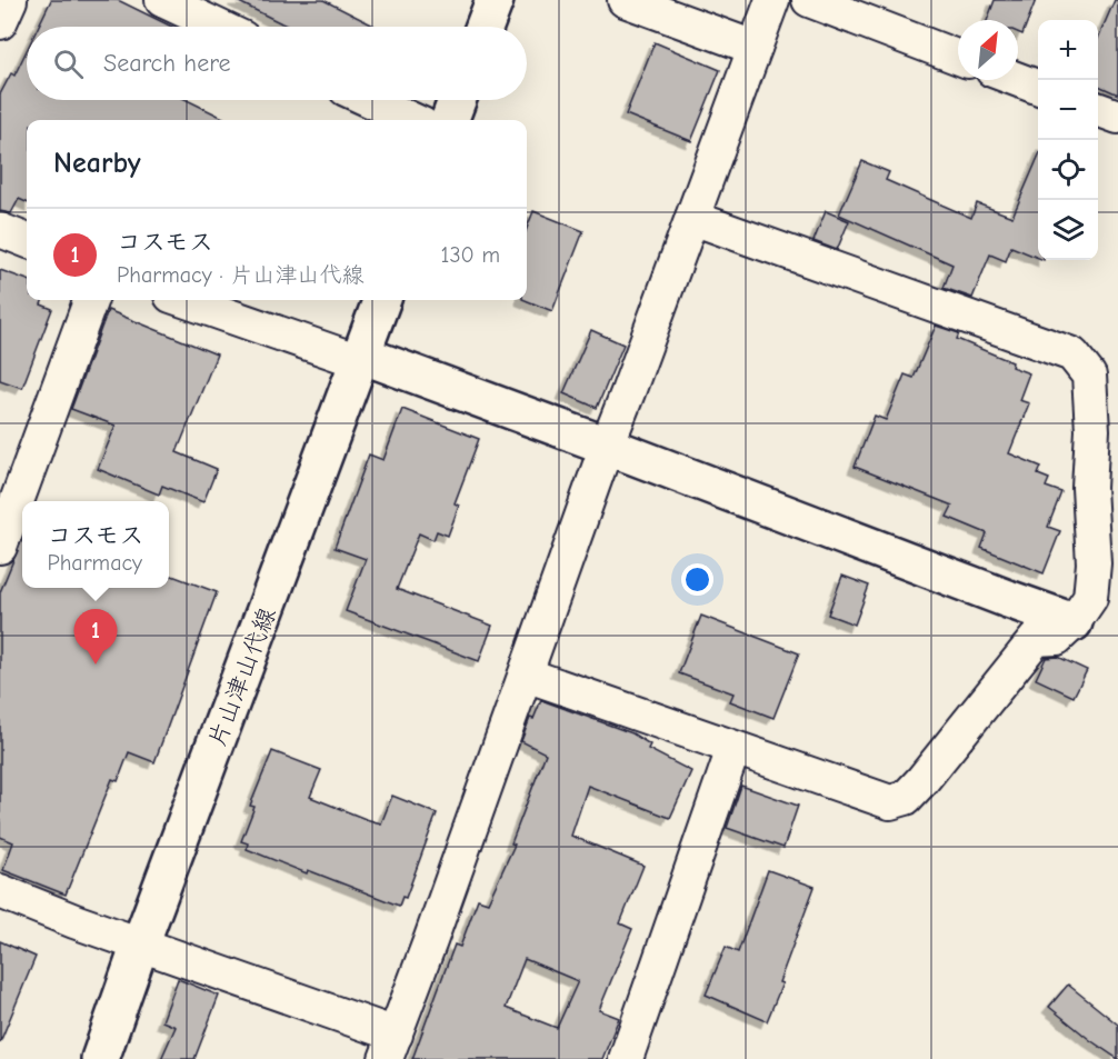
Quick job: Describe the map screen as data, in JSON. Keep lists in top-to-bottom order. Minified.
{"streets":{"main road":["片山津山代線"]},"north":"top right","page":{"map_buttons":["+","−"],"search":"Search here","heading":"Nearby","list":[{"mark":"1","name":"コスモス","note":"Pharmacy · 片山津山代線","value":"130 m"}],"popup":["コスモス","Pharmacy"],"pins":"1"}}
